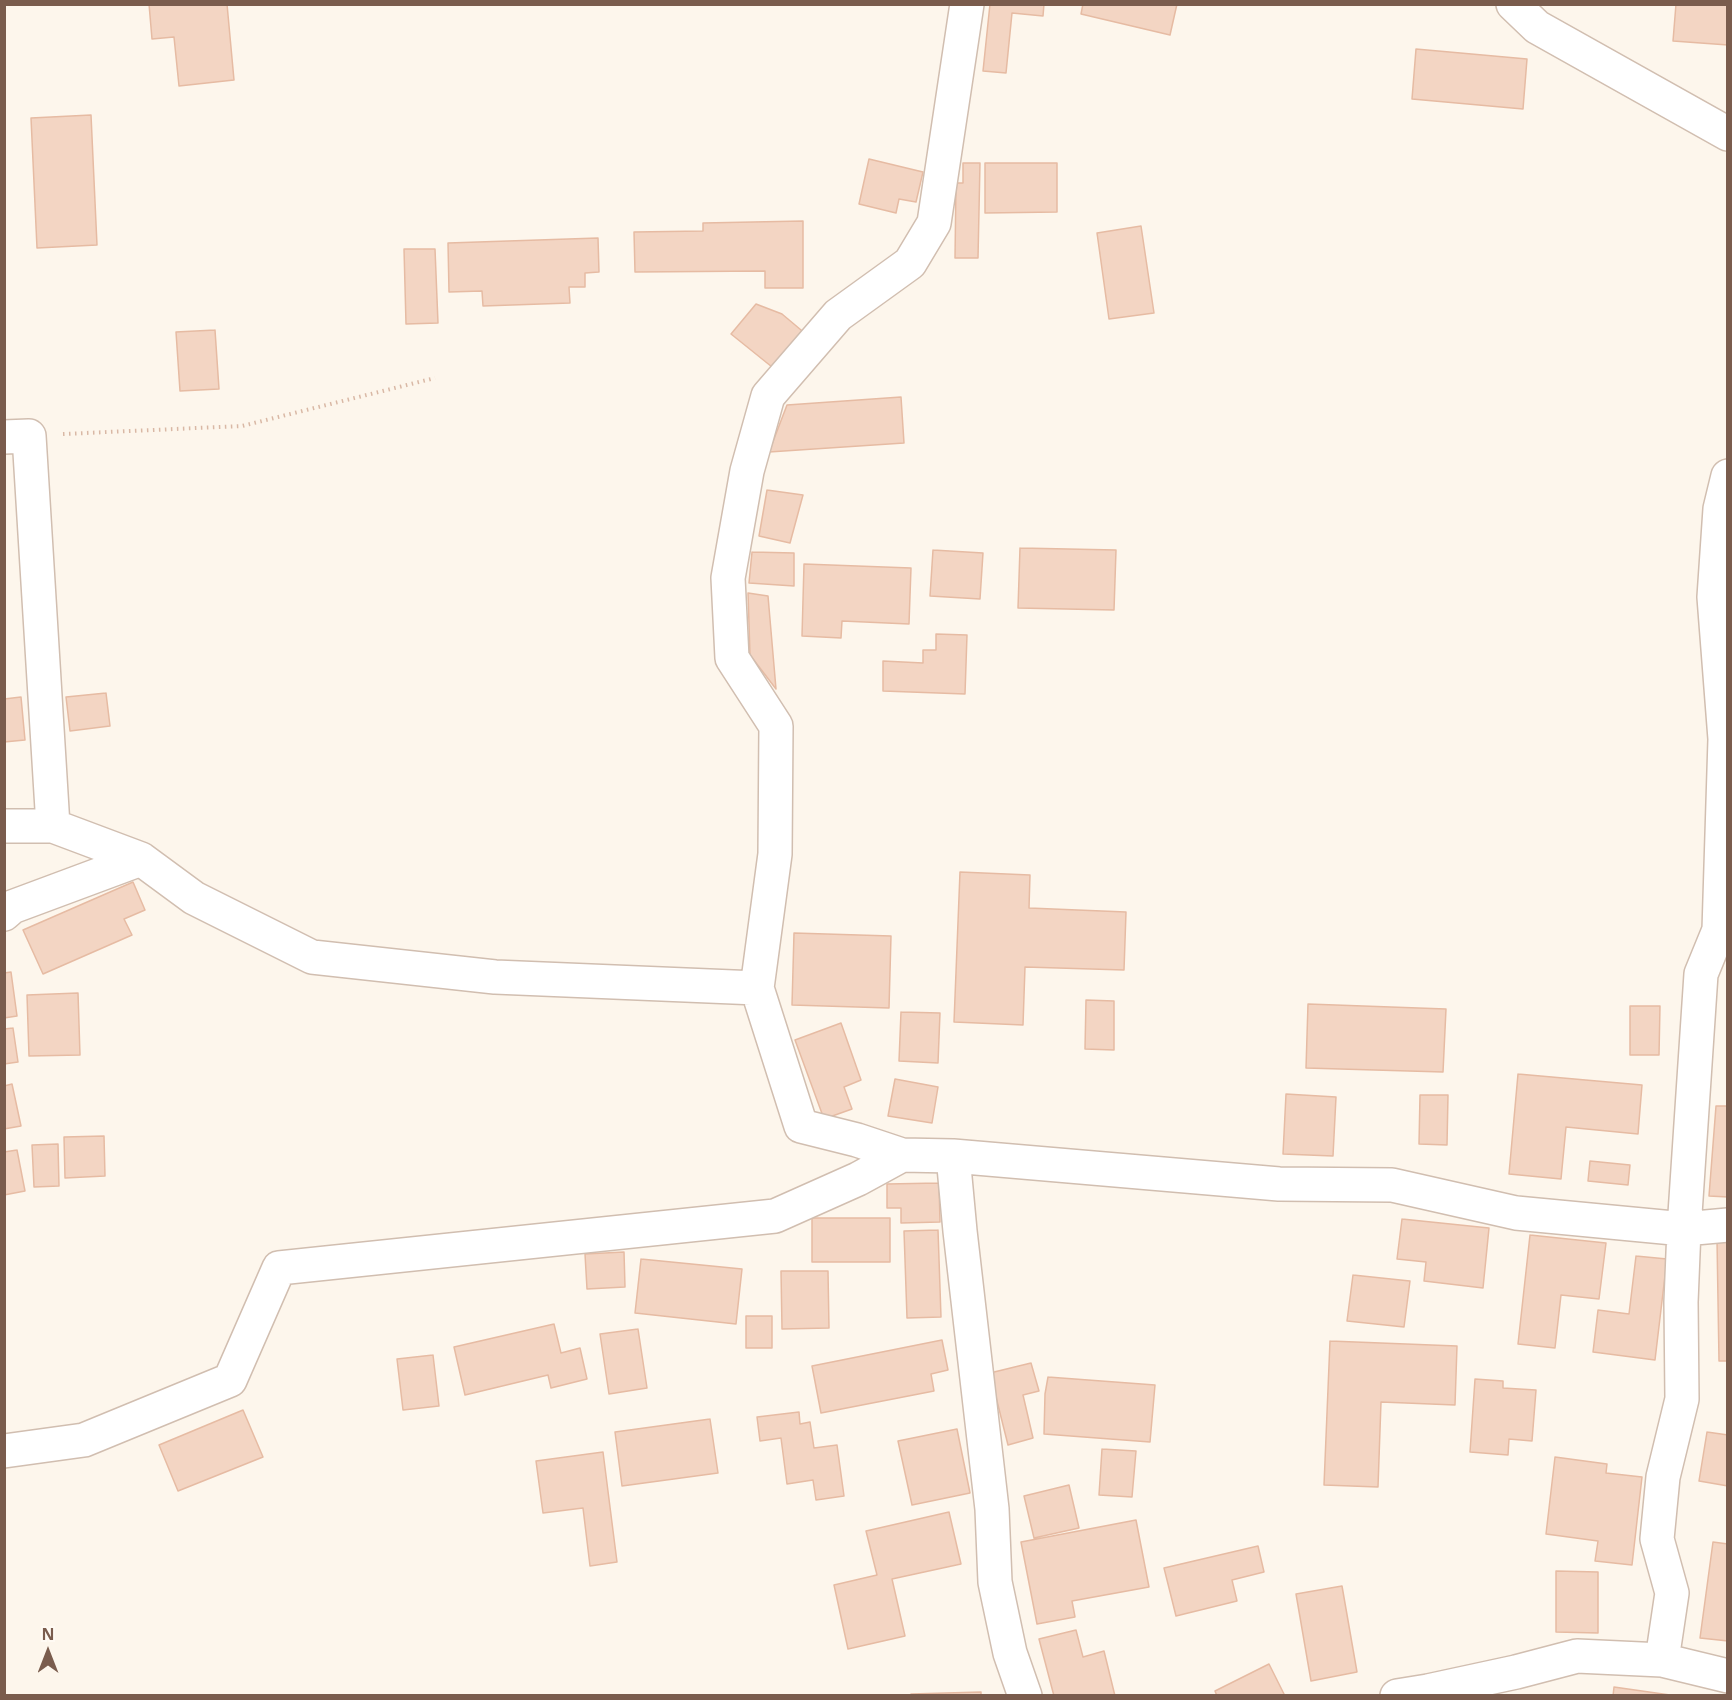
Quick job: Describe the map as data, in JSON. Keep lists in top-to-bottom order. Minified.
{"north":"top"}
